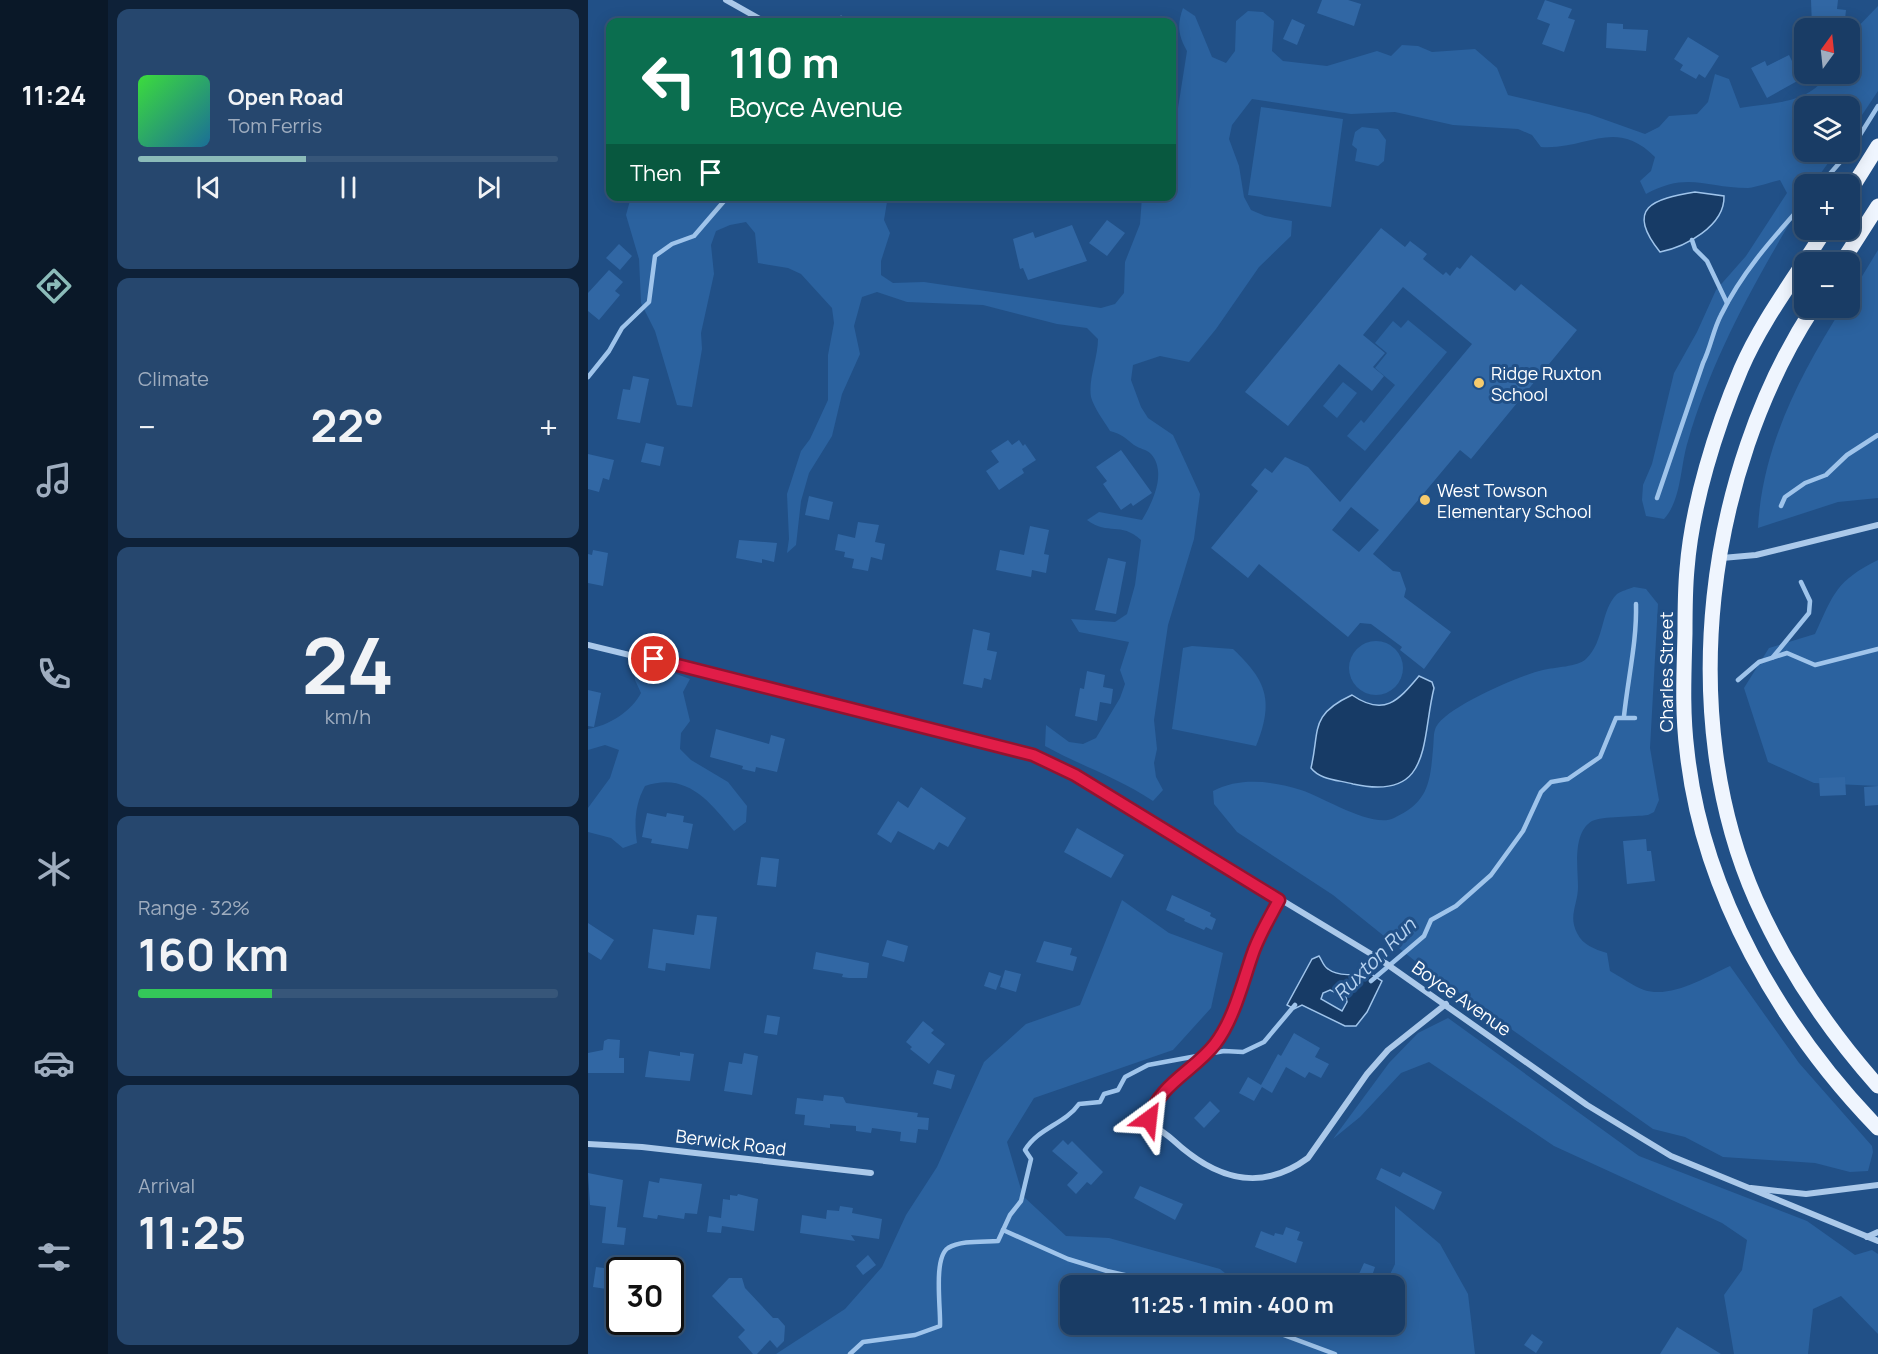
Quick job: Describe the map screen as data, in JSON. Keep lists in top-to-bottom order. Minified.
{"streets":{"main road":["Charles Street"],"street":["Boyce Avenue","Berwick Road"]},"water":["Ruxton Run"],"places":["Ridge Ruxton School","West Towson Elementary School"],"north":"top","page":{"tabs":"11:24","map_buttons":["+","−"],"turn":["110 m","Boyce Avenue"],"song":["Open Road","Tom Ferris"],"then":"Then","tile":["Climate",["24","km/h"],["Range · 32%","160 km"],["Arrival","11:25"]],"heat":["−","22°","+"],"limit":"30","trip":"11:25 · 1 min · 400 m"}}
